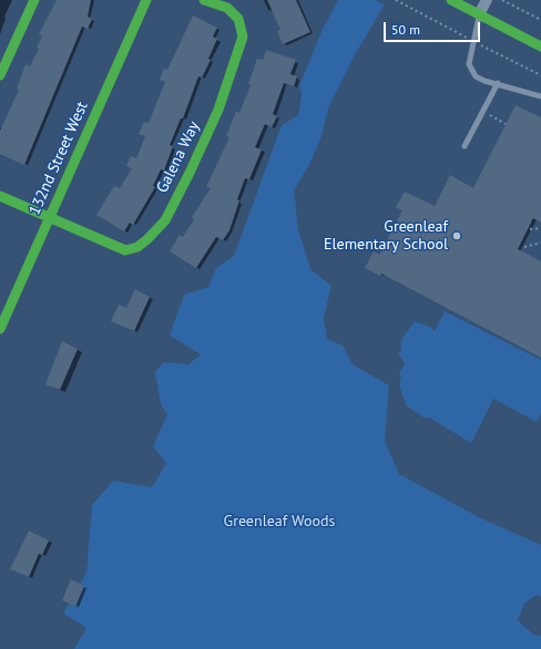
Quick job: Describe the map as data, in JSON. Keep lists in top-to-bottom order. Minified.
{"streets":{"street":["Galena Way","132nd Street West"]},"crossings":[["Galena Way","132nd Street West"]],"parks":["Greenleaf Woods"],"places":["Greenleaf Elementary School"],"scale_bar":"50 m"}
